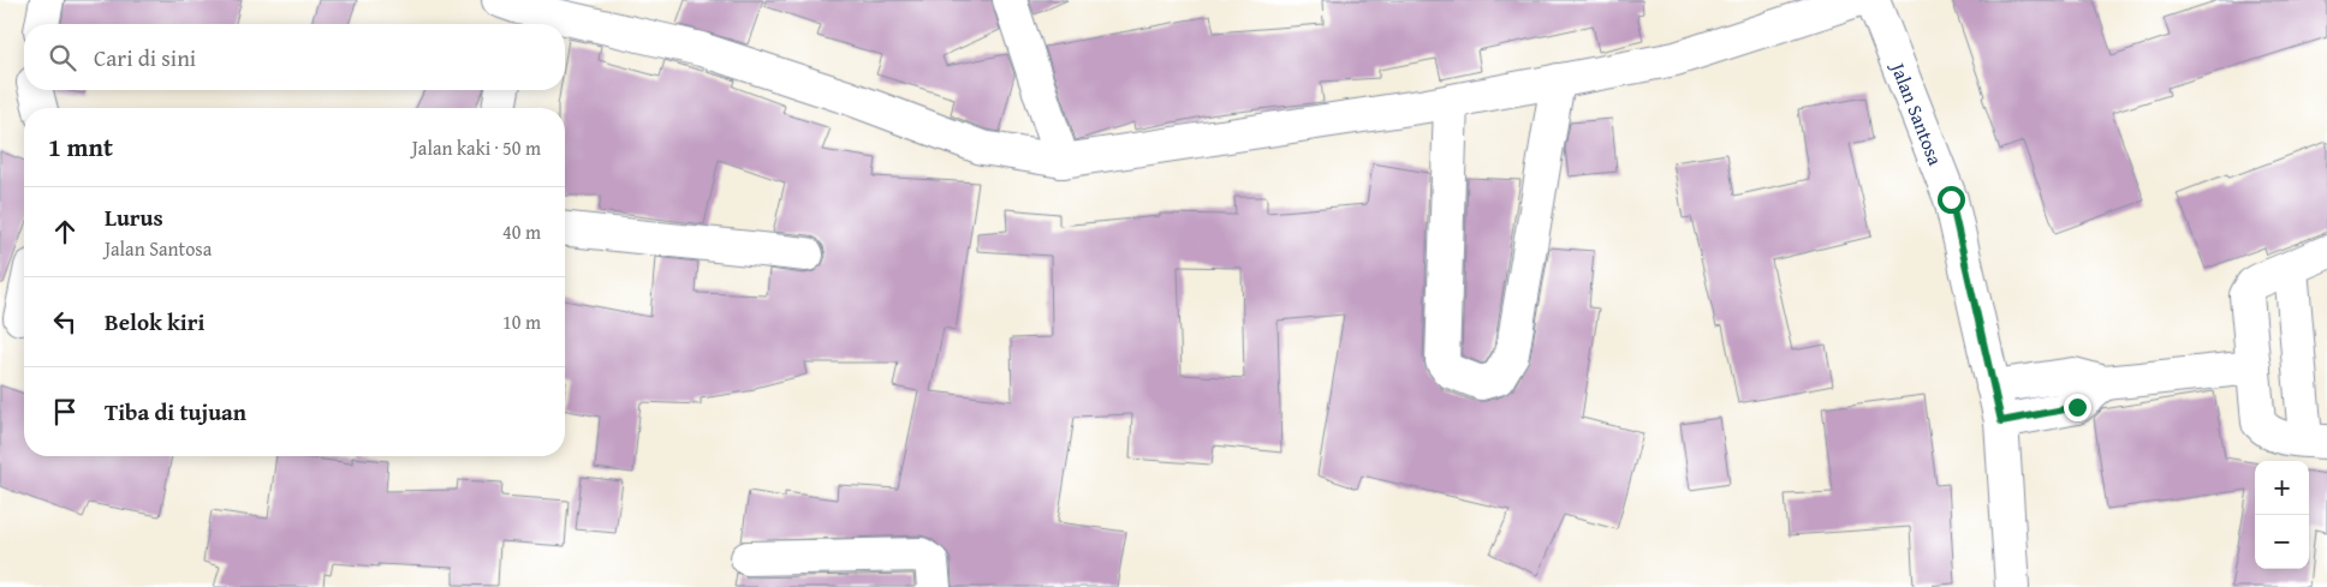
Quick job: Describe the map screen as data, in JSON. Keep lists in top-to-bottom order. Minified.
{"streets":{"street":["Jalan Santosa"]},"page":{"search":"Cari di sini","heading":["1 mnt","Jalan kaki · 50 m"],"list":[["Lurus","Jalan Santosa","40 m"],["Belok kiri","10 m"],"Tiba di tujuan"],"map_buttons":["+","−"]}}
